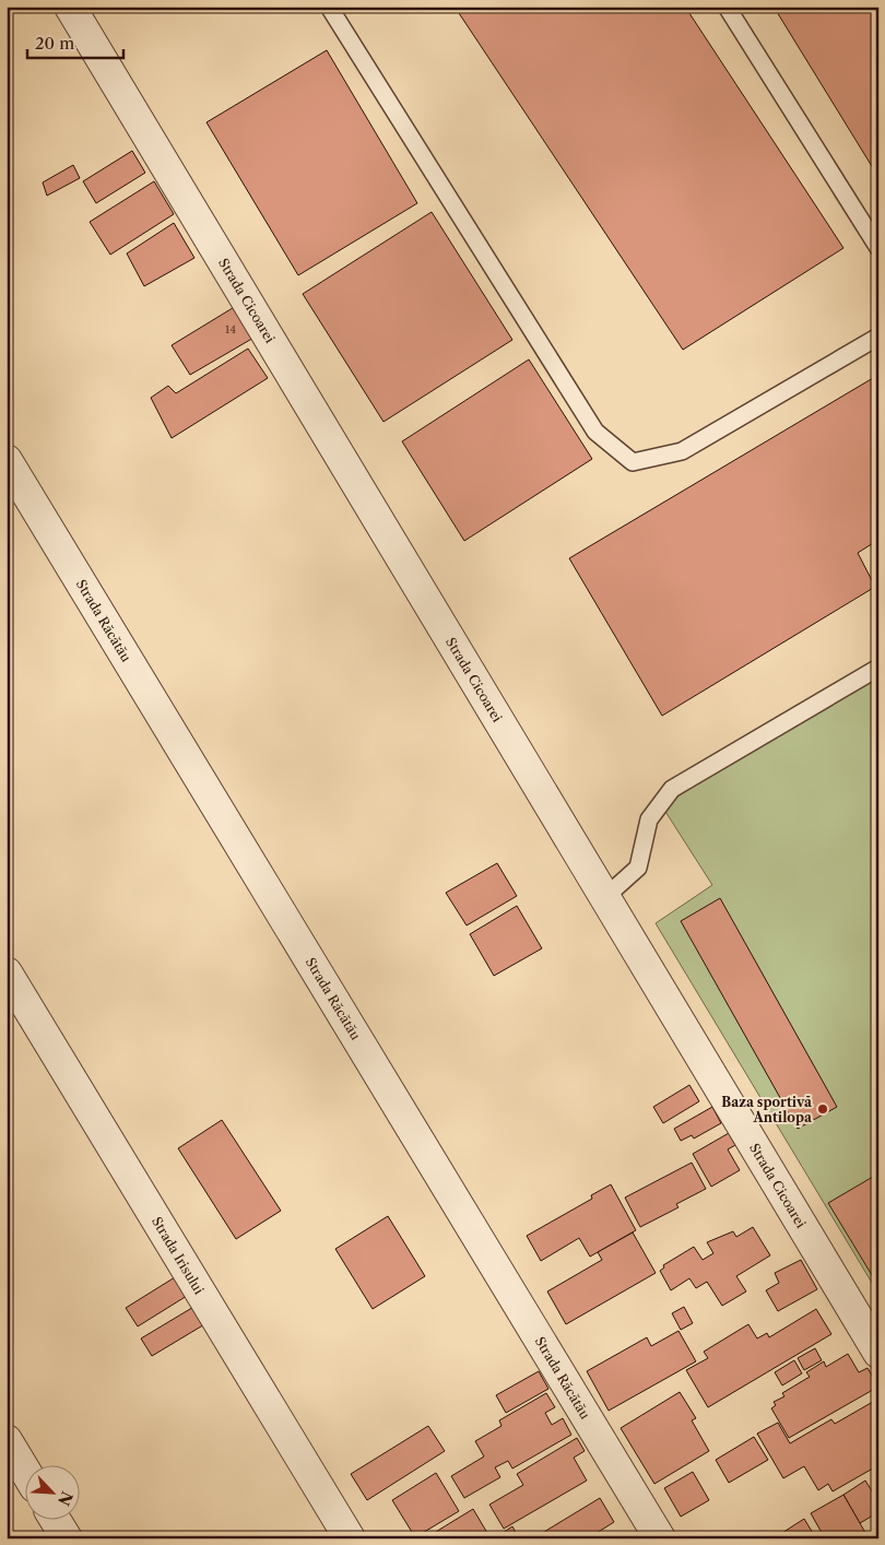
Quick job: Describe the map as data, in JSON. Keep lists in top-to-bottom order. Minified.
{"streets":{"street":["Strada Cicoarei","Strada Răcătău","Strada Irisului"]},"places":["Baza sportivă Antilopa"],"house_numbers":["14"],"scale_bar":"20 m","north":"bottom right"}
